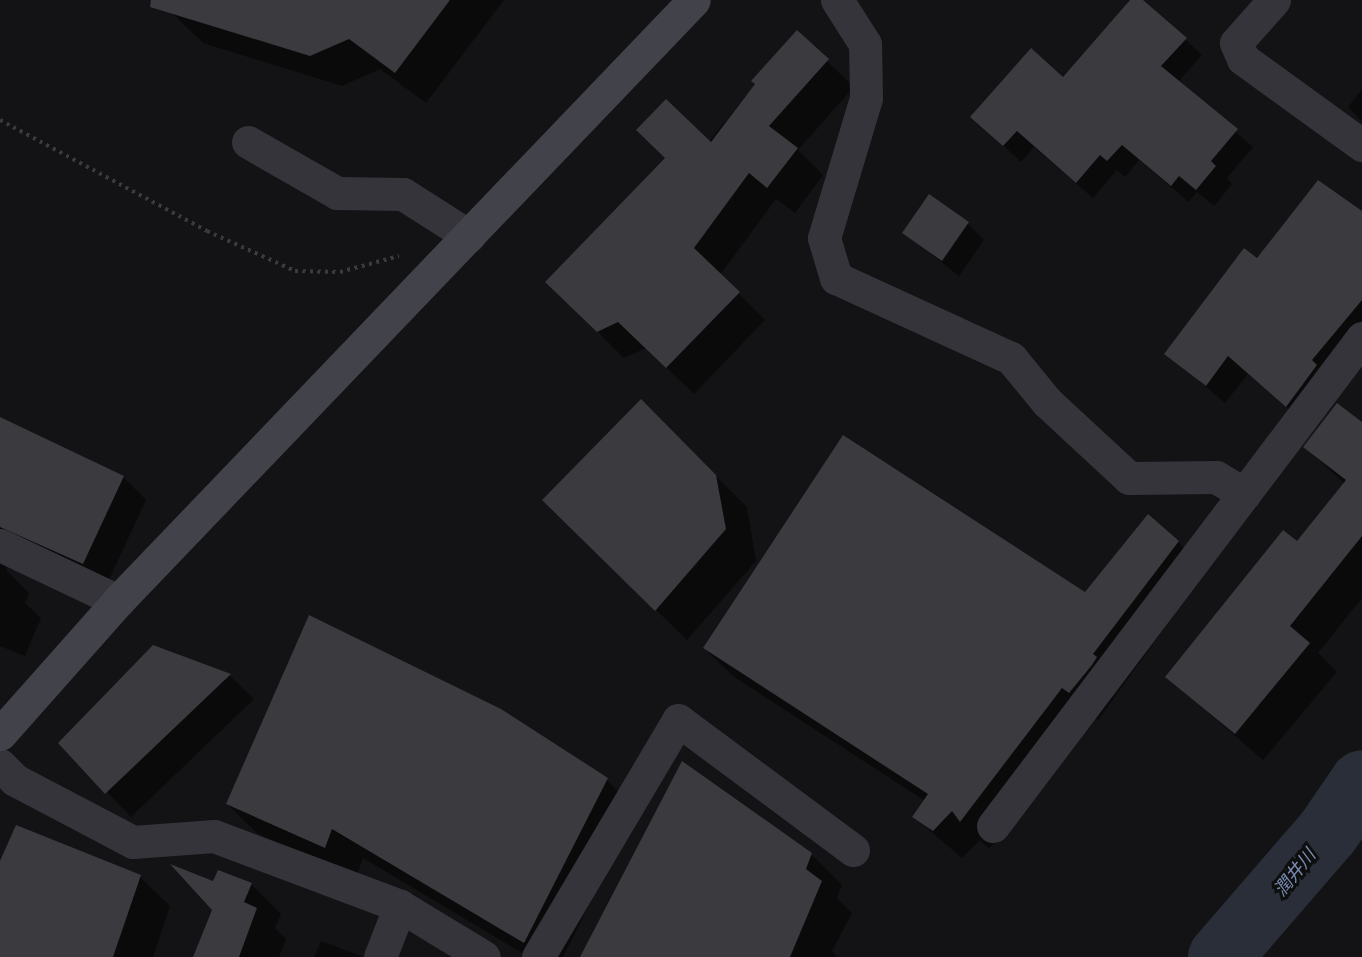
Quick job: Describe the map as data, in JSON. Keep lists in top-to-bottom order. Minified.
{"water":["潤井川"]}
